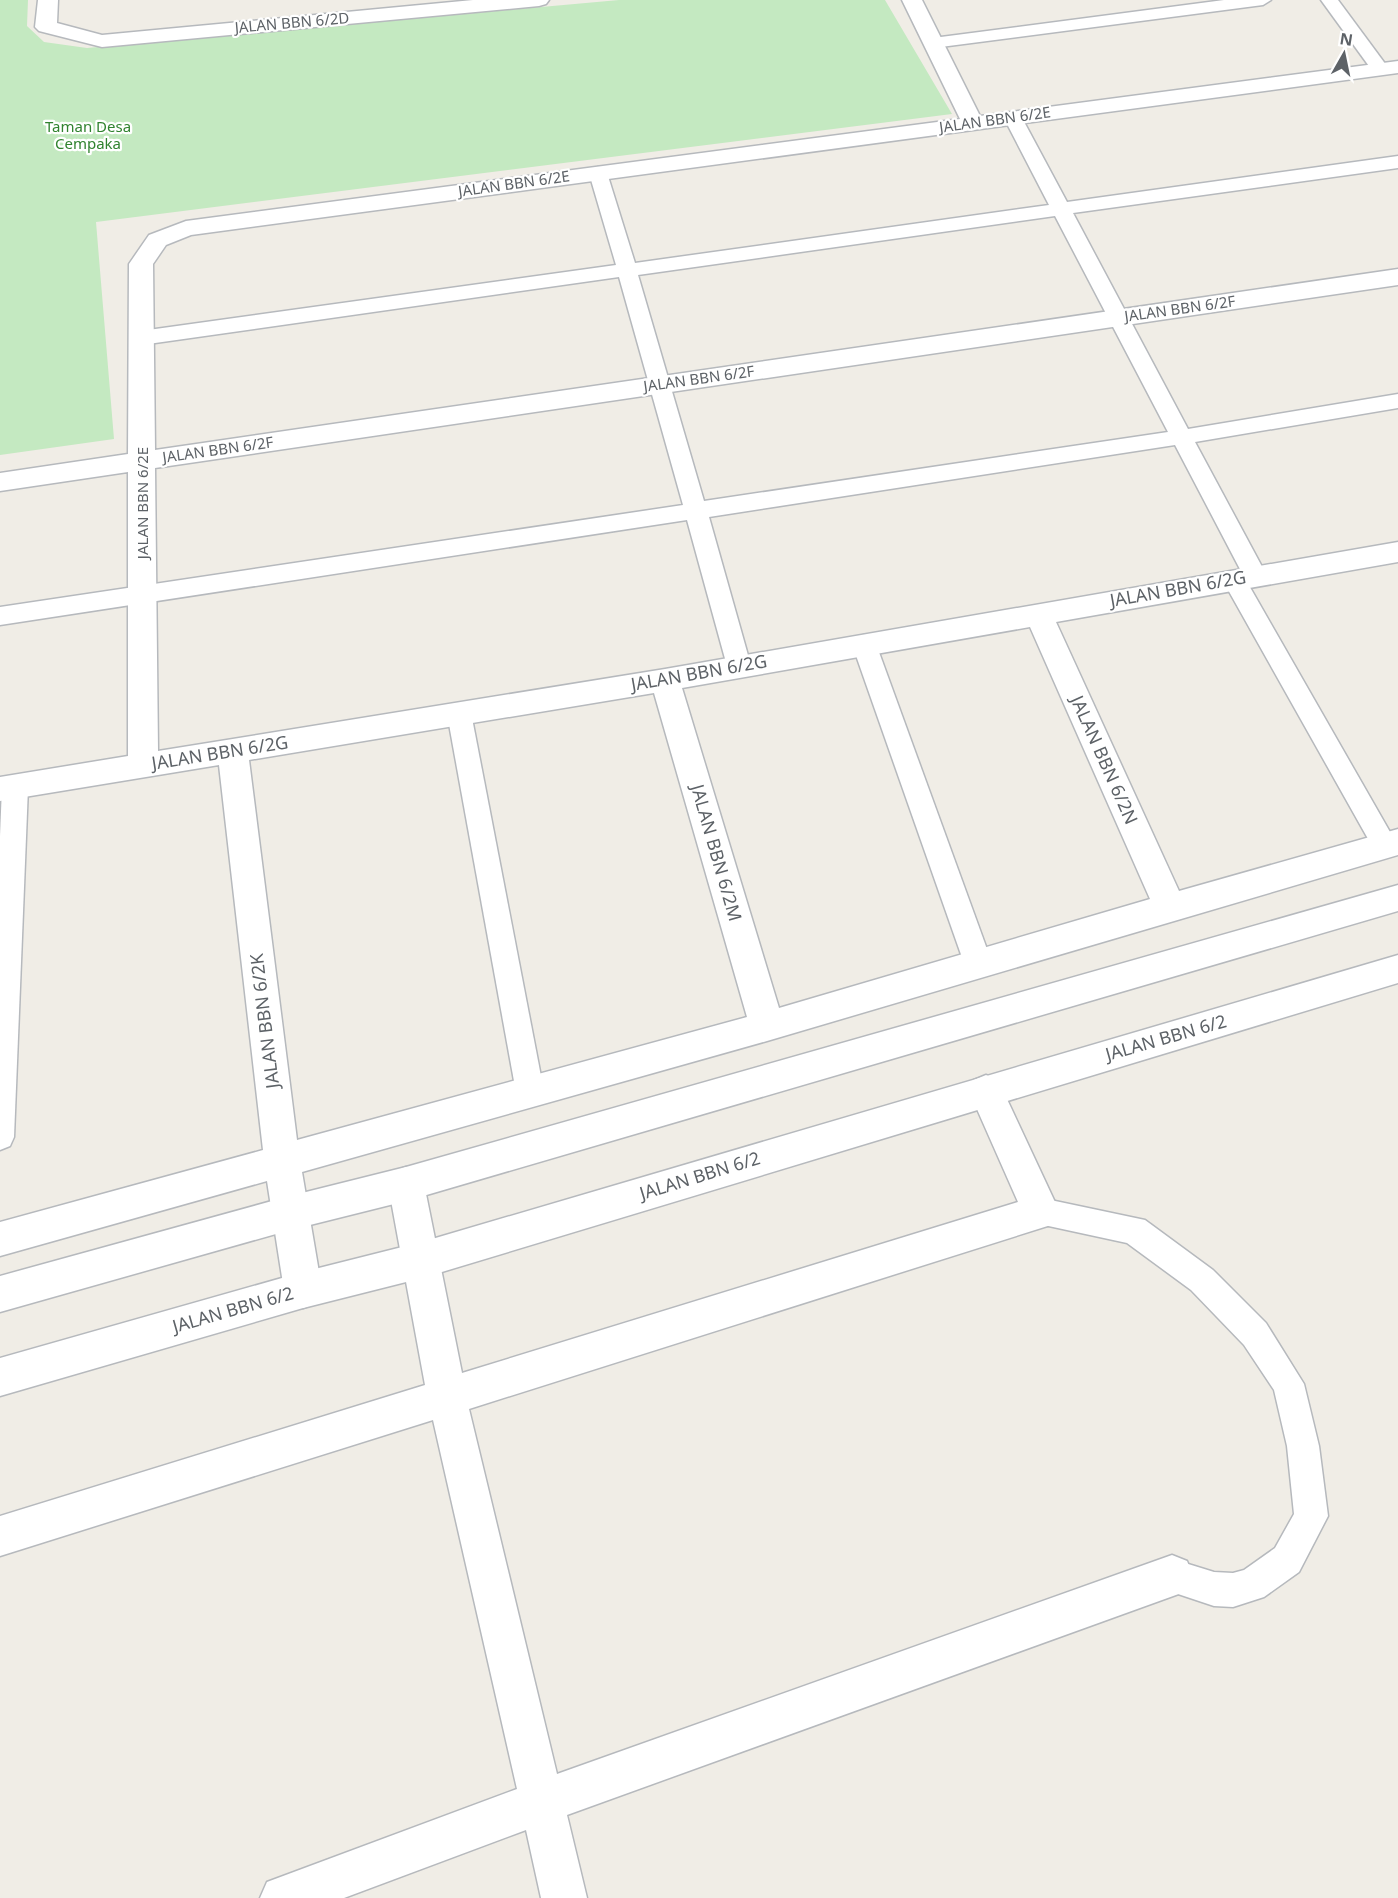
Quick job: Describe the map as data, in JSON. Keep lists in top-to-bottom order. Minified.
{"streets":{"street":["JALAN BBN 6/2D","JALAN BBN 6/2E","JALAN BBN 6/2F","JALAN BBN 6/2G","JALAN BBN 6/2N","JALAN BBN 6/2M","JALAN BBN 6/2K","JALAN BBN 6/2"]},"crossings":[["JALAN BBN 6/2E","JALAN BBN 6/2F"],["JALAN BBN 6/2E","JALAN BBN 6/2G"],["JALAN BBN 6/2G","JALAN BBN 6/2N"],["JALAN BBN 6/2G","JALAN BBN 6/2M"],["JALAN BBN 6/2G","JALAN BBN 6/2K"],["JALAN BBN 6/2K","JALAN BBN 6/2"]],"parks":["Taman Desa Cempaka"],"north":"top"}
